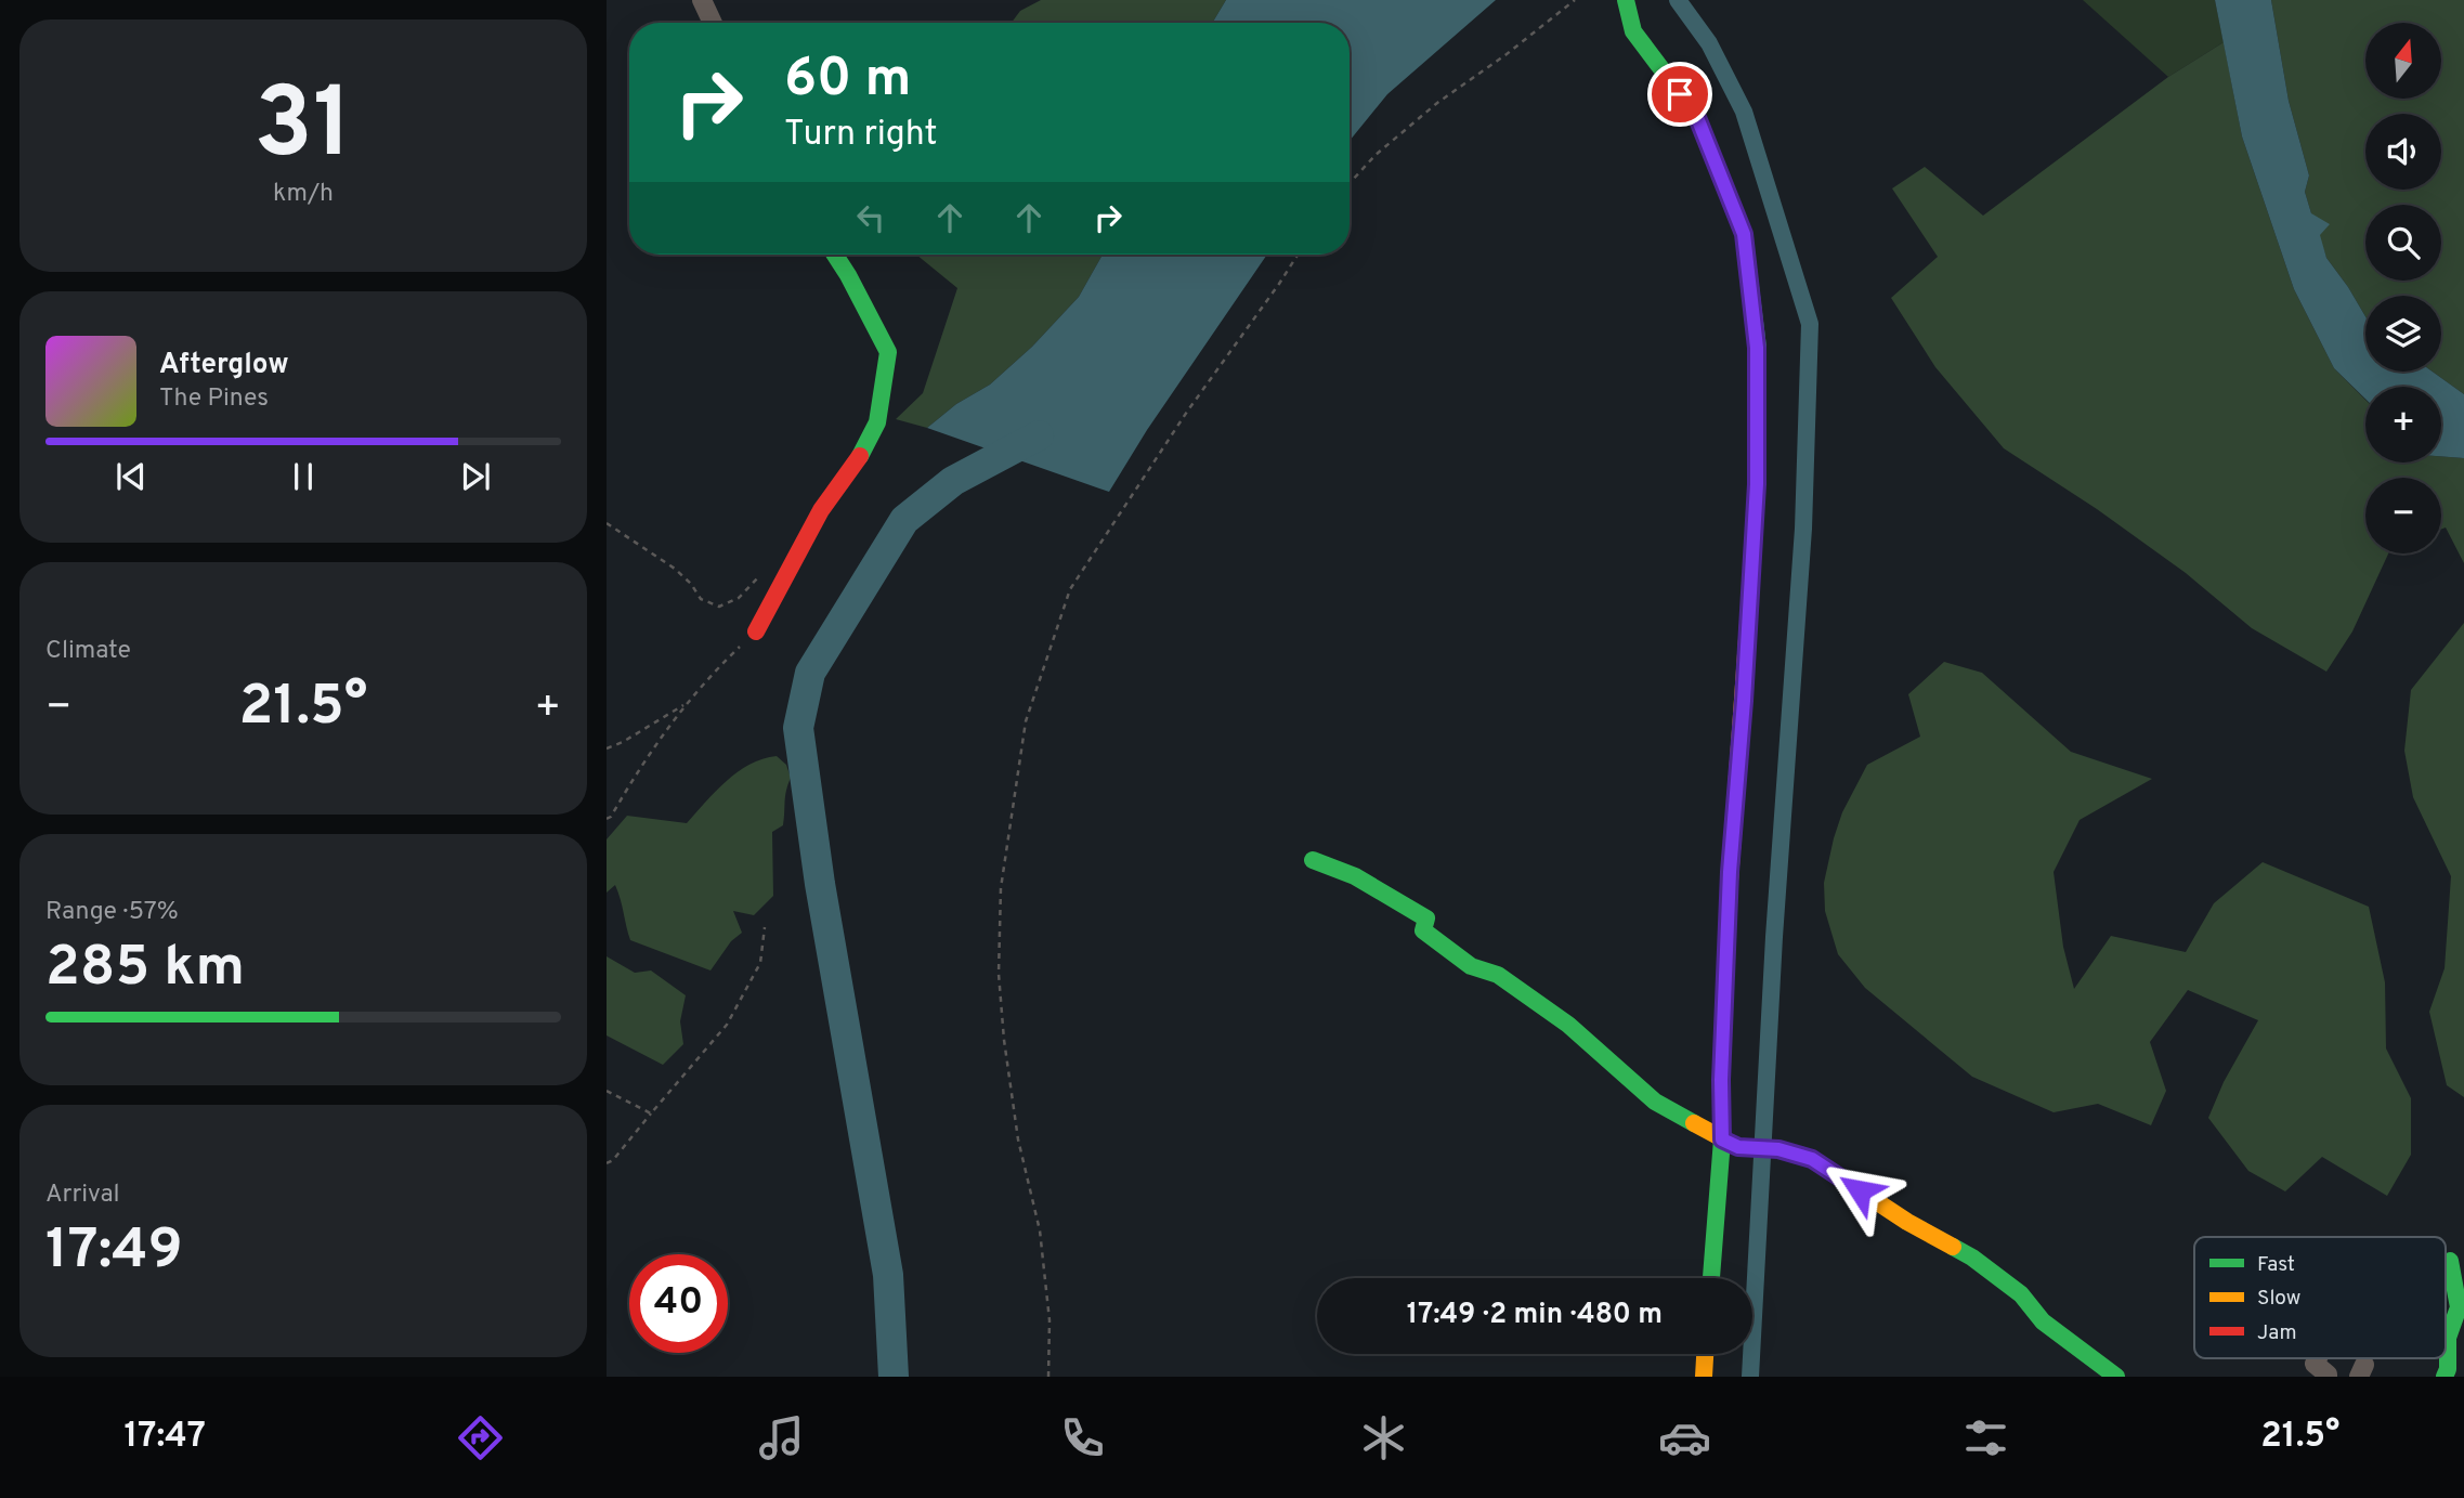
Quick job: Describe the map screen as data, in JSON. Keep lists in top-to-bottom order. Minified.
{"legend":["Fast","Slow","Jam"],"north":"top","page":{"tile":[["31","km/h"],"Climate",["Range · 57%","285 km"],["Arrival","17:49"]],"map_buttons":["+","−"],"turn":["60 m","Turn right"],"song":["Afterglow","The Pines"],"heat":["−","21.5°","+"],"limit":"40","trip":"17:49 · 2 min · 480 m","tabs":["17:47","21.5°"]}}
